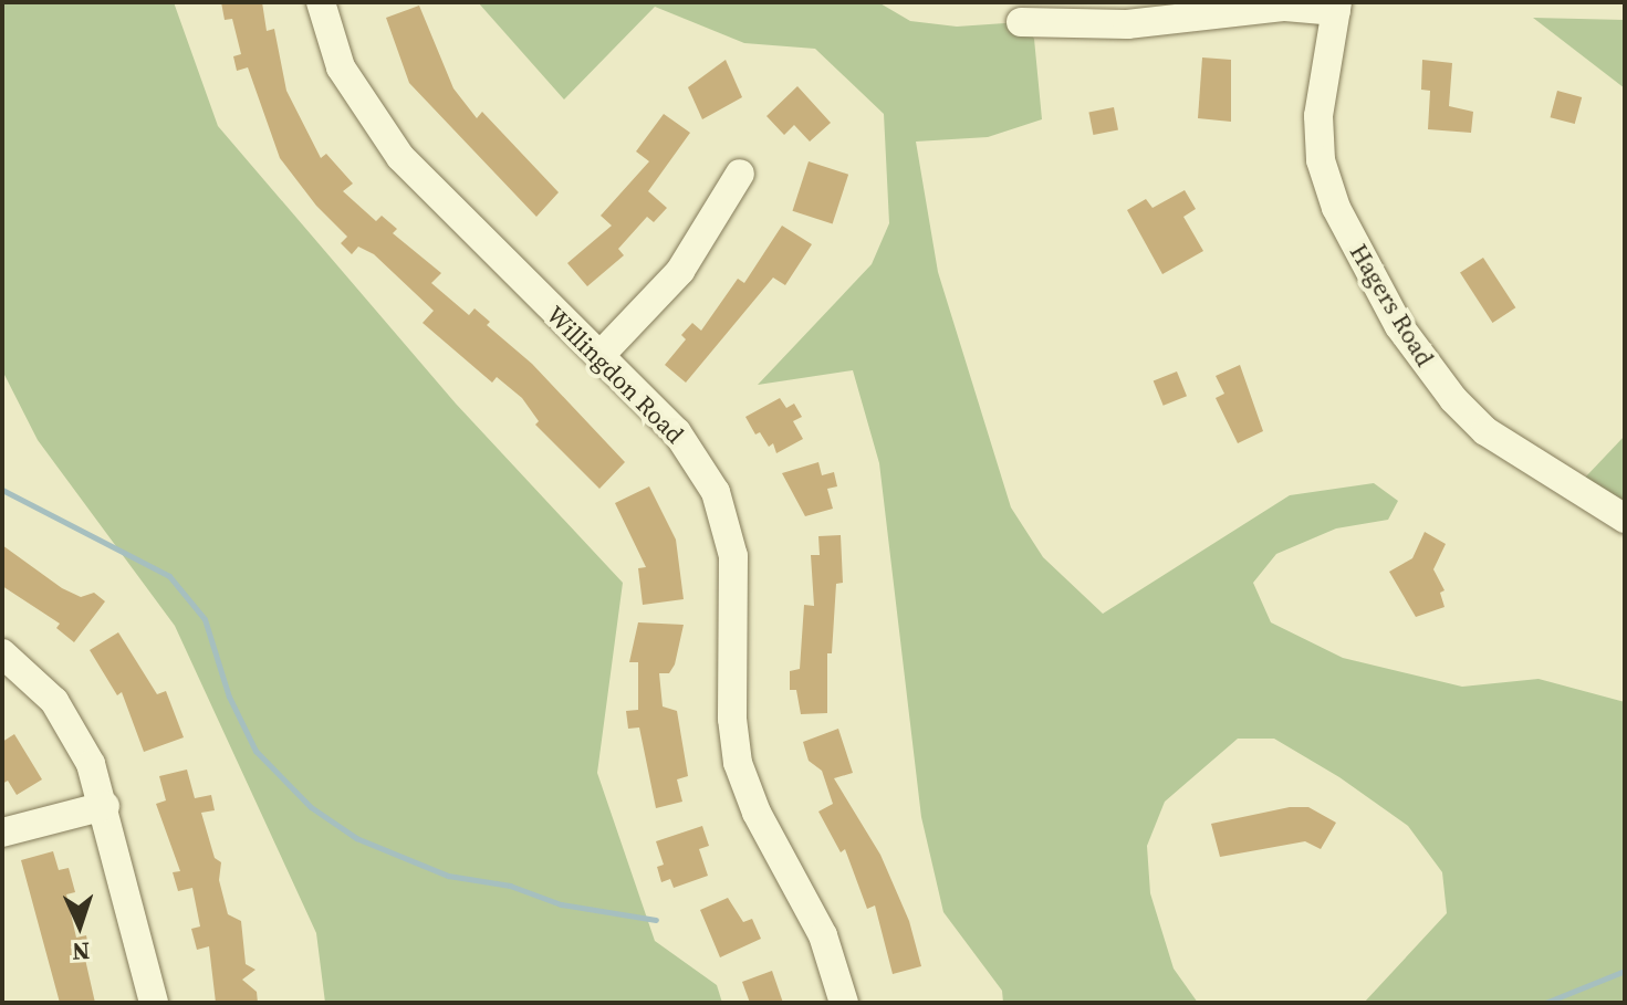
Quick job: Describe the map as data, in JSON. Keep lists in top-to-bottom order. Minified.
{"streets":{"street":["Hagers Road","Willingdon Road"]},"north":"bottom"}
